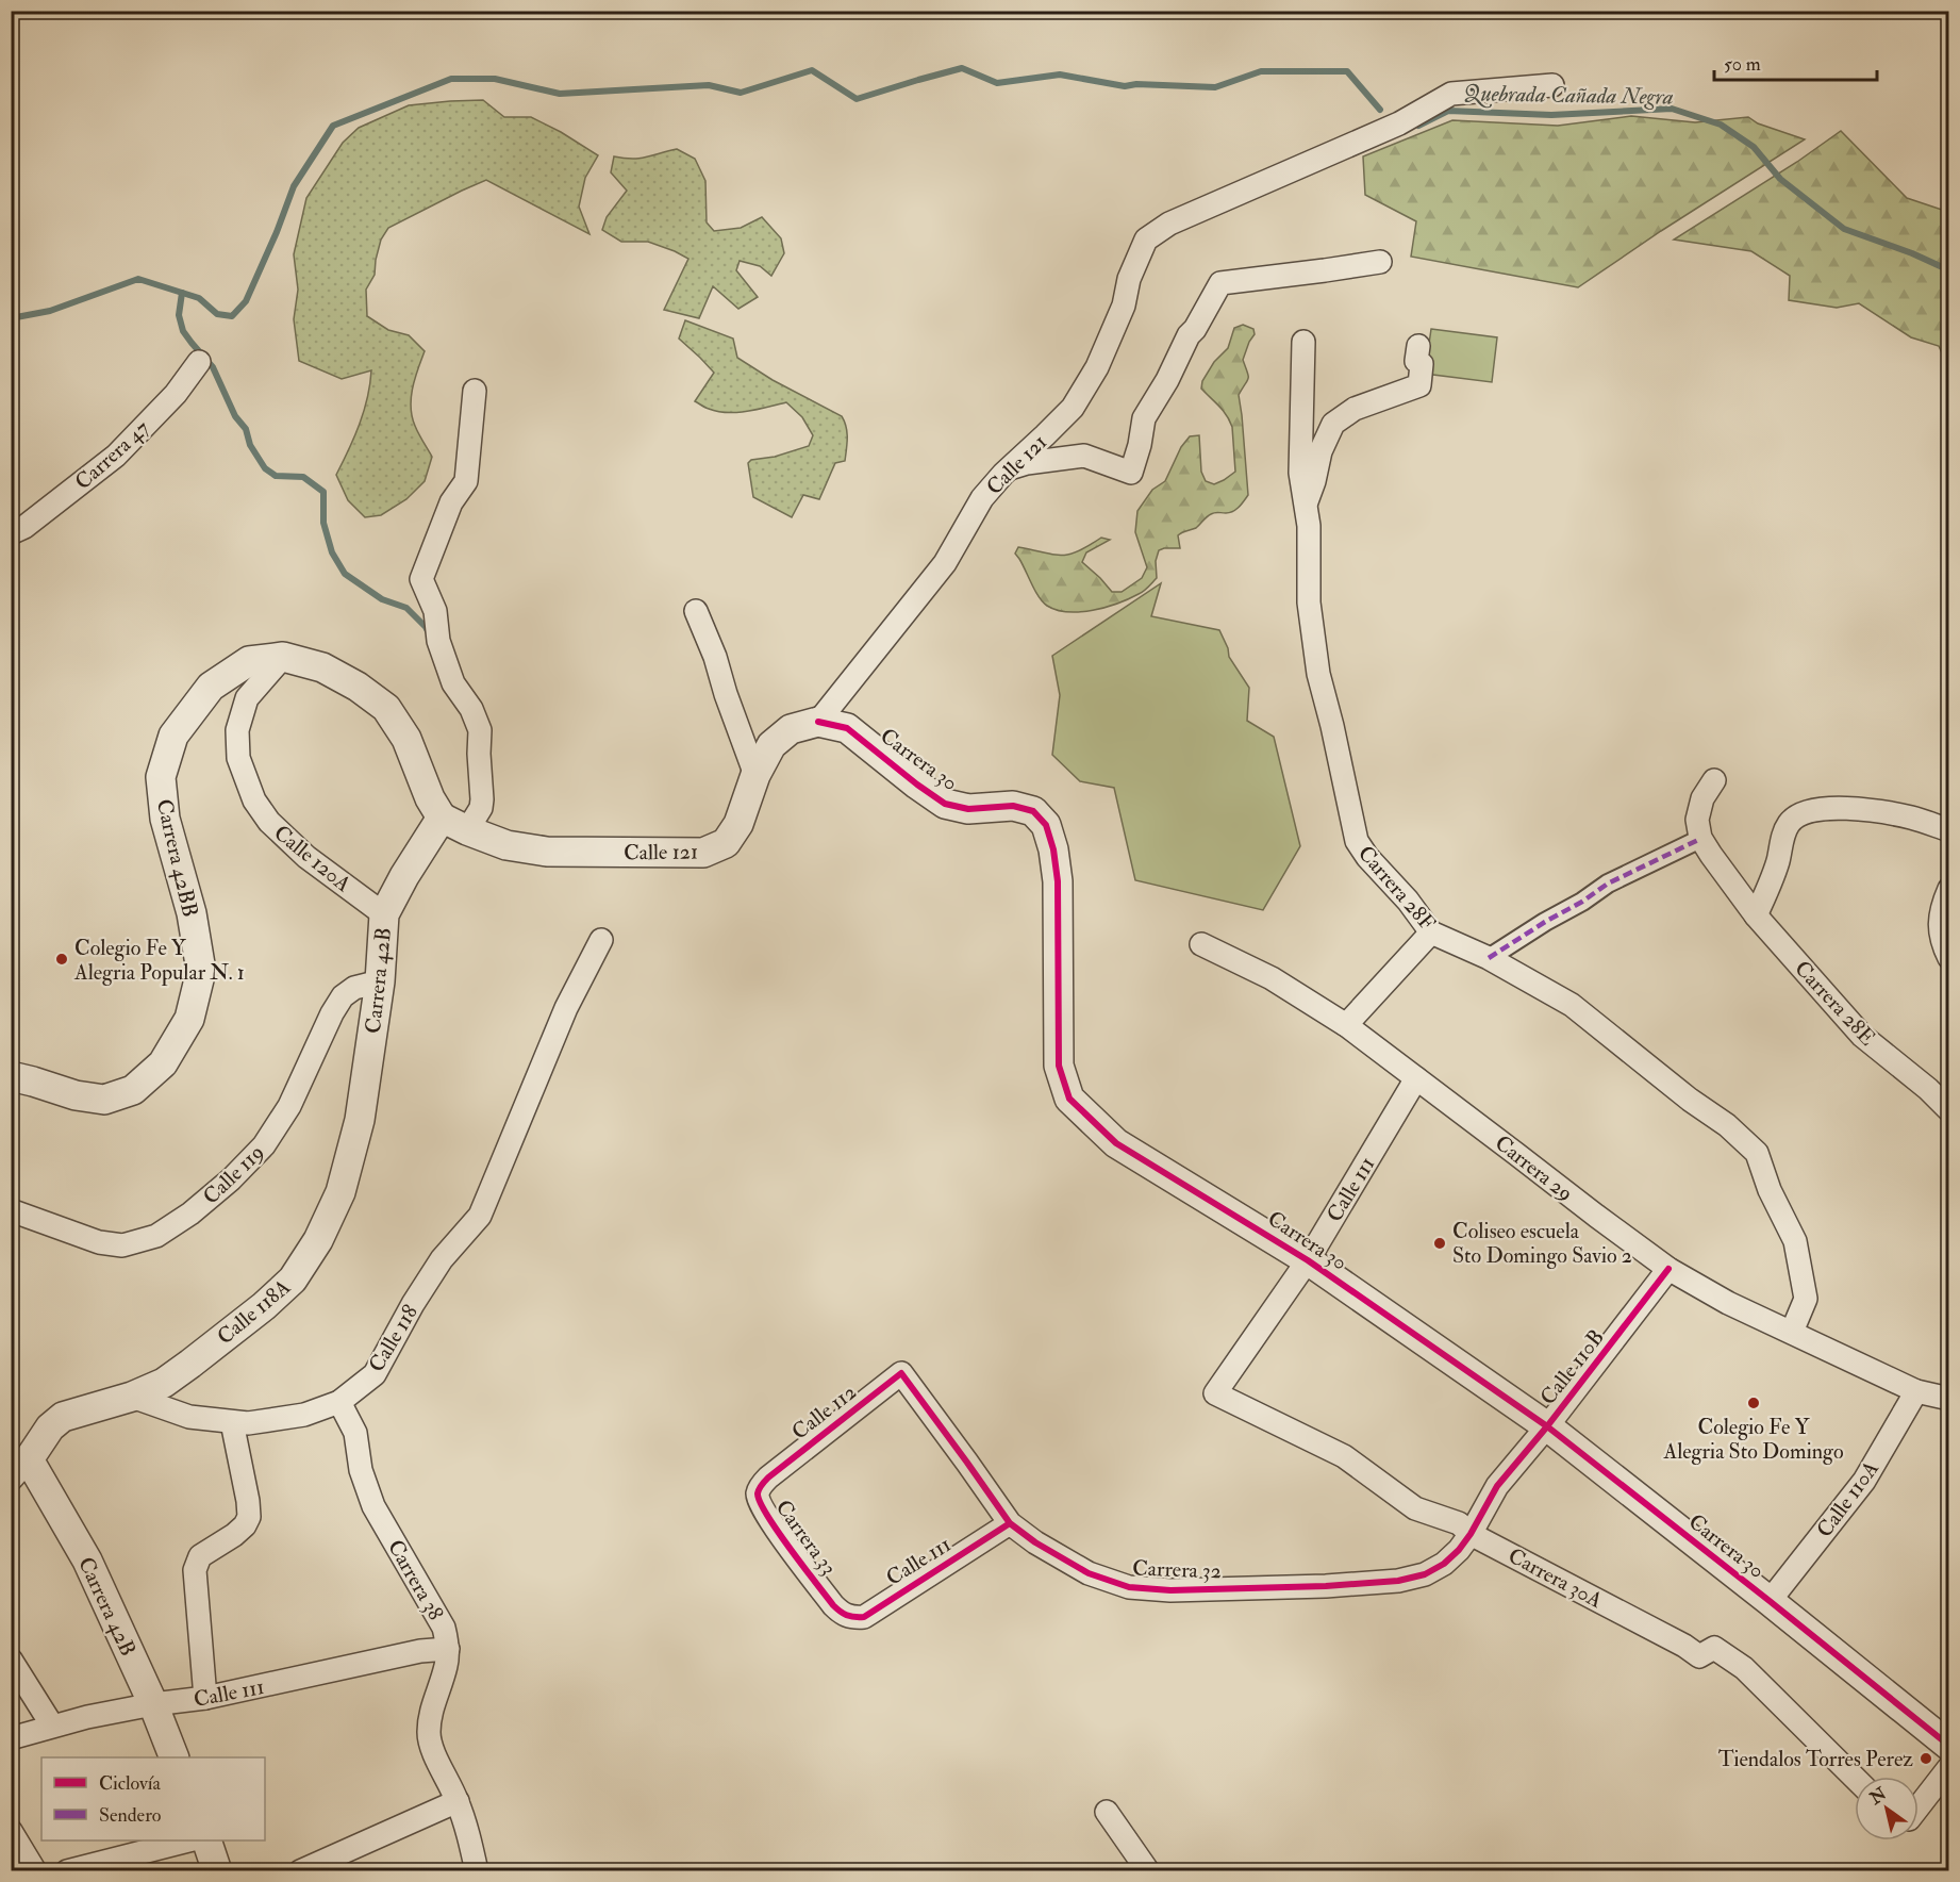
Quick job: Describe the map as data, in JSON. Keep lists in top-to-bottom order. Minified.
{"streets":{"street":["Carrera 47","Calle 121","Carrera 30","Carrera 42BB","Calle 120A","Carrera 28F","Carrera 42B","Carrera 28E","Carrera 29","Calle 119","Calle 111","Calle 118A","Calle 118","Calle 110B","Calle 112","Calle 110A","Carrera 33","Carrera 32","Carrera 30A","Carrera 38"]},"crossings":[["Calle 121","Carrera 30"],["Calle 121","Carrera 42B"],["Carrera 30","Calle 111"],["Carrera 30","Calle 110B"],["Carrera 30","Calle 110A"],["Carrera 42BB","Calle 120A"],["Calle 120A","Carrera 42B"],["Carrera 28F","Carrera 29"],["Carrera 42B","Calle 119"],["Carrera 42B","Calle 111"],["Carrera 42B","Calle 118A"],["Carrera 29","Calle 111"],["Carrera 29","Calle 110B"],["Carrera 29","Calle 110A"],["Calle 111","Carrera 33"],["Calle 111","Carrera 32"],["Calle 111","Carrera 30A"],["Calle 111","Carrera 38"],["Calle 118A","Calle 118"],["Calle 118","Carrera 38"],["Calle 110B","Carrera 32"],["Calle 110B","Carrera 30A"],["Calle 112","Carrera 33"],["Calle 112","Carrera 32"],["Carrera 32","Carrera 30A"]],"water":["Quebrada Cañada Negra"],"places":["Colegio Fe Y Alegria Popular N. 1","Coliseo escuela Sto Domingo Savio 2","Colegio Fe Y Alegria Sto Domingo","Tiendalos Torres Perez"],"legend":["Ciclovía","Sendero"],"scale_bar":"50 m","north":"top left"}
